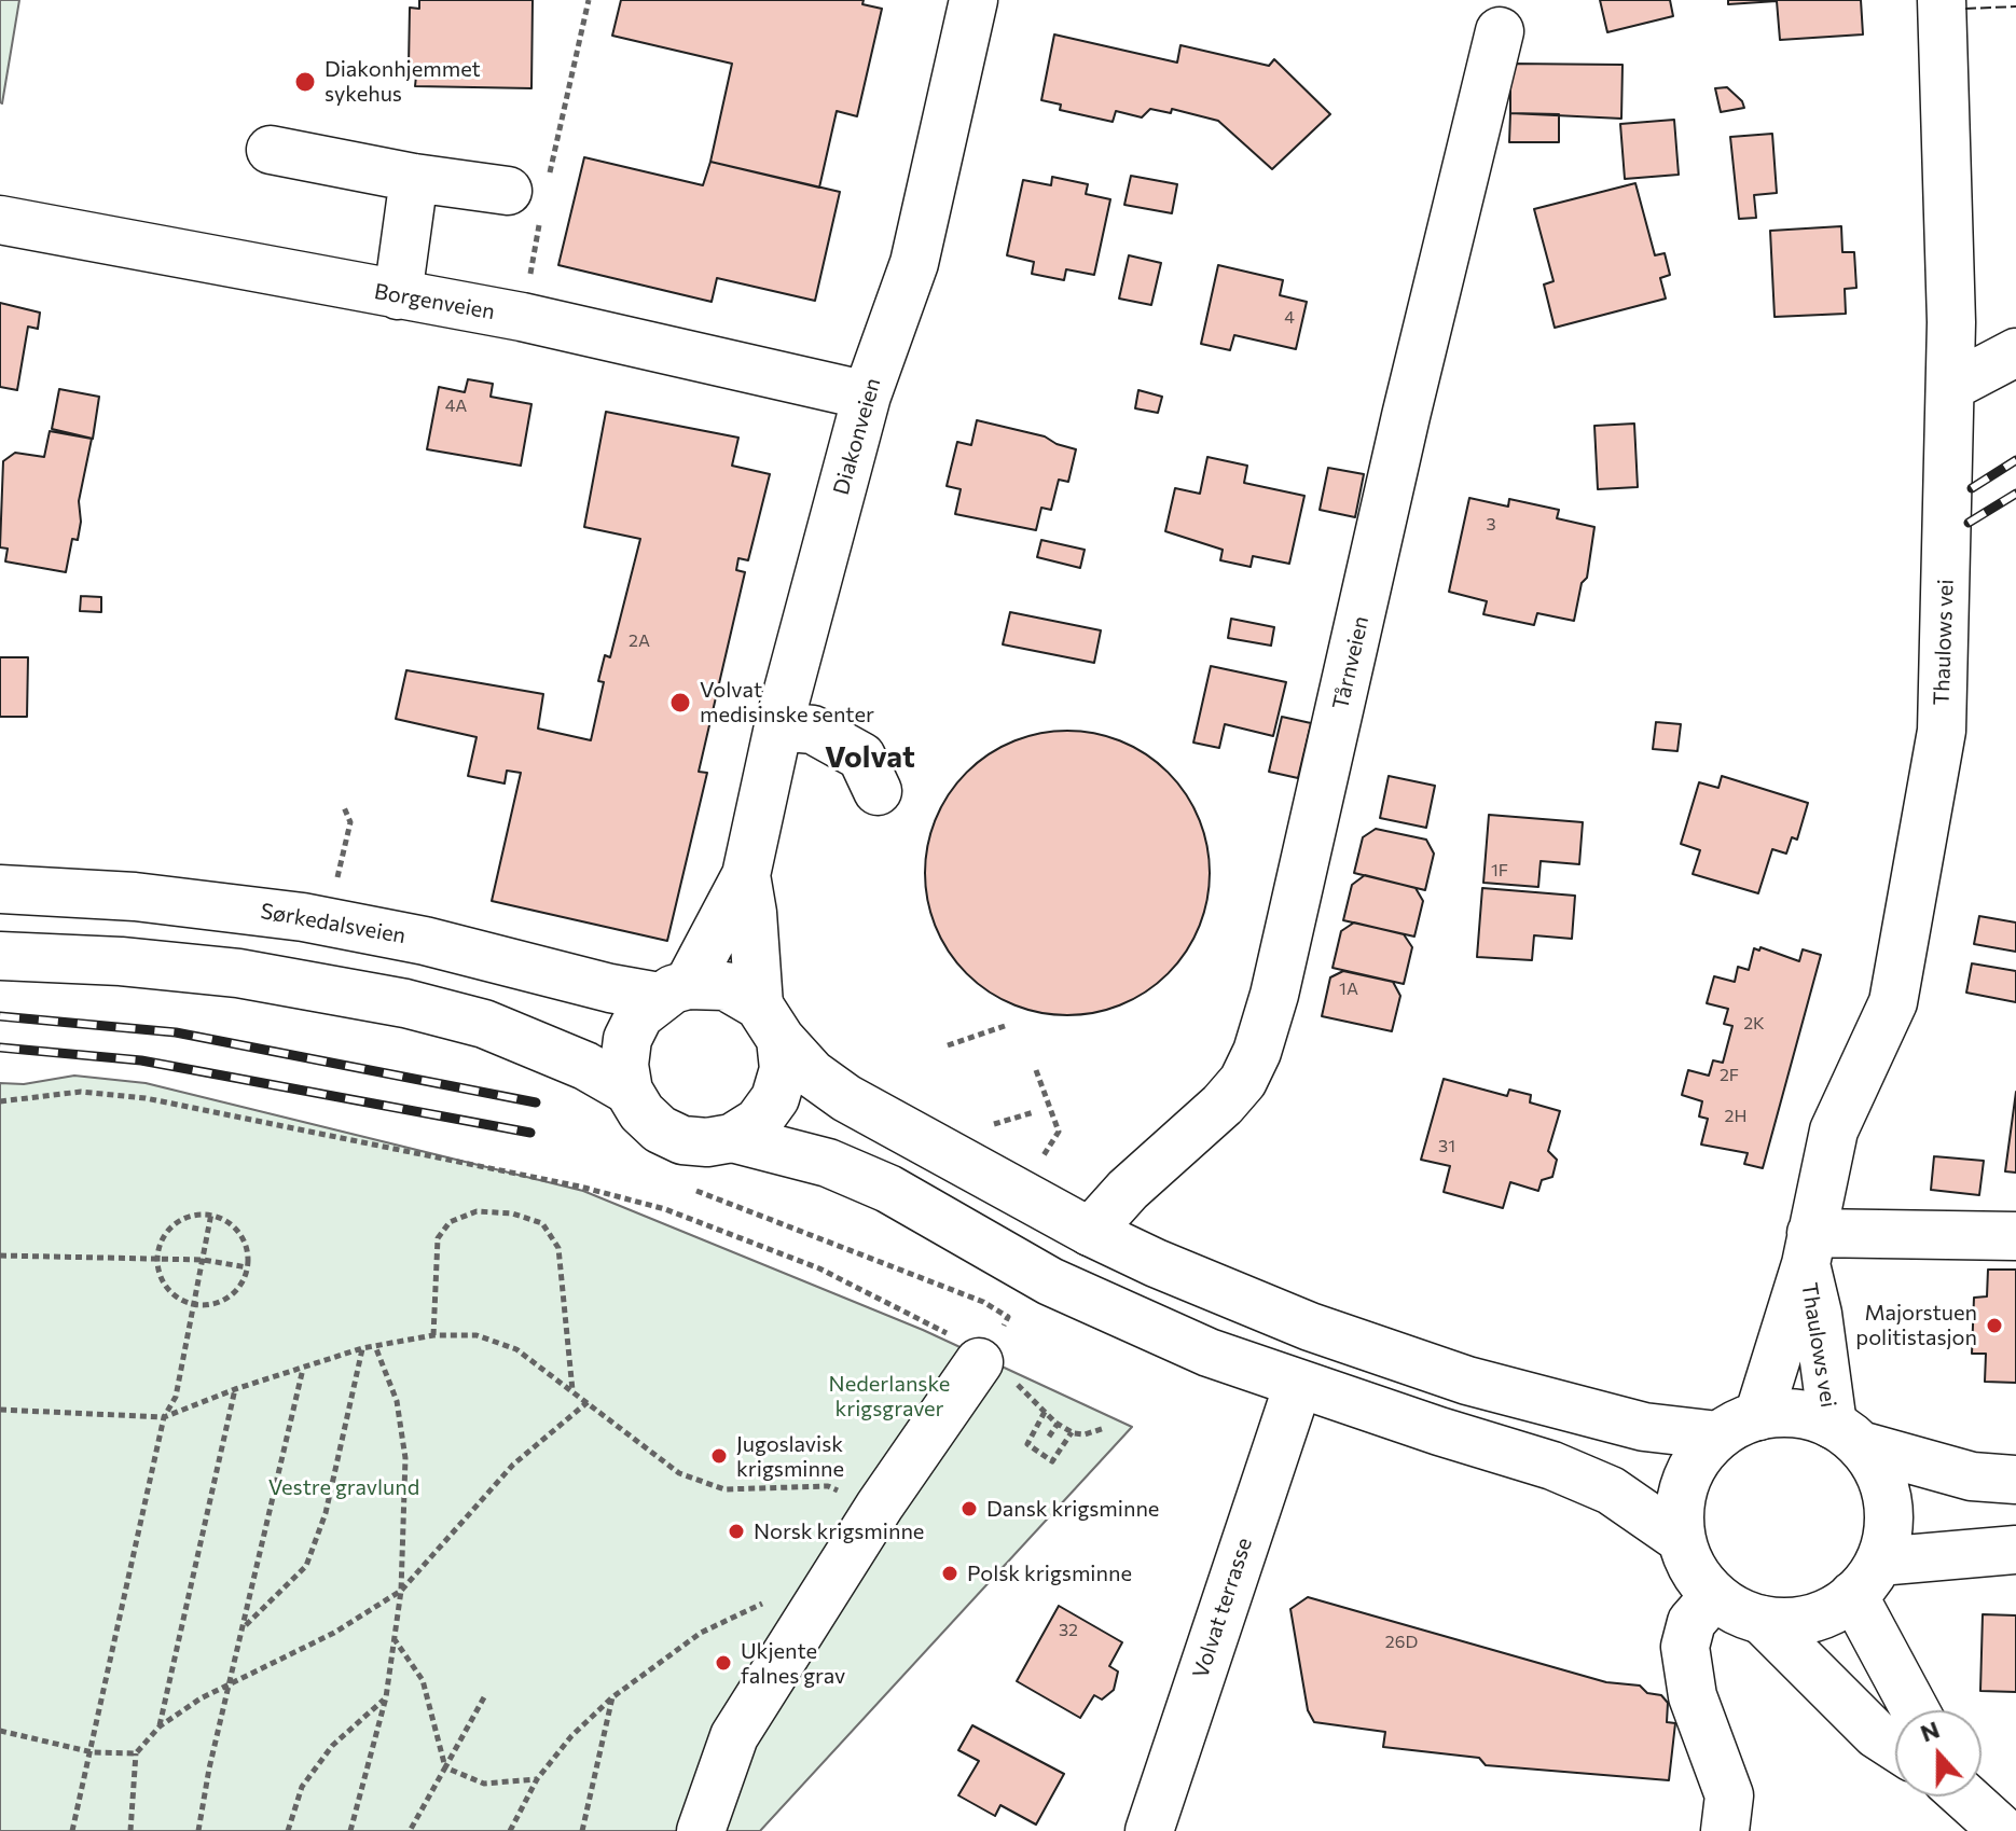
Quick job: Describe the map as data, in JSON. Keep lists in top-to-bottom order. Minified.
{"streets":{"street":["Borgenveien","Diakonveien","Thaulows vei","Tårnveien","Sørkedalsveien","Volvat terrasse"]},"crossings":[["Borgenveien","Diakonveien"],["Diakonveien","Sørkedalsveien"]],"districts":["Volvat"],"parks":["Nederlanske krigsgraver","Vestre gravlund"],"places":["Diakonhjemmet sykehus","Volvat medisinske senter","Majorstuen politistasjon","Jugoslavisk krigsminne","Dansk krigsminne","Norsk krigsminne","Polsk krigsminne","Ukjente falnes grav"],"house_numbers":["4","4A","3","2A","1F","1A","2K","2F","2H","31","32","26D"],"north":"top"}
